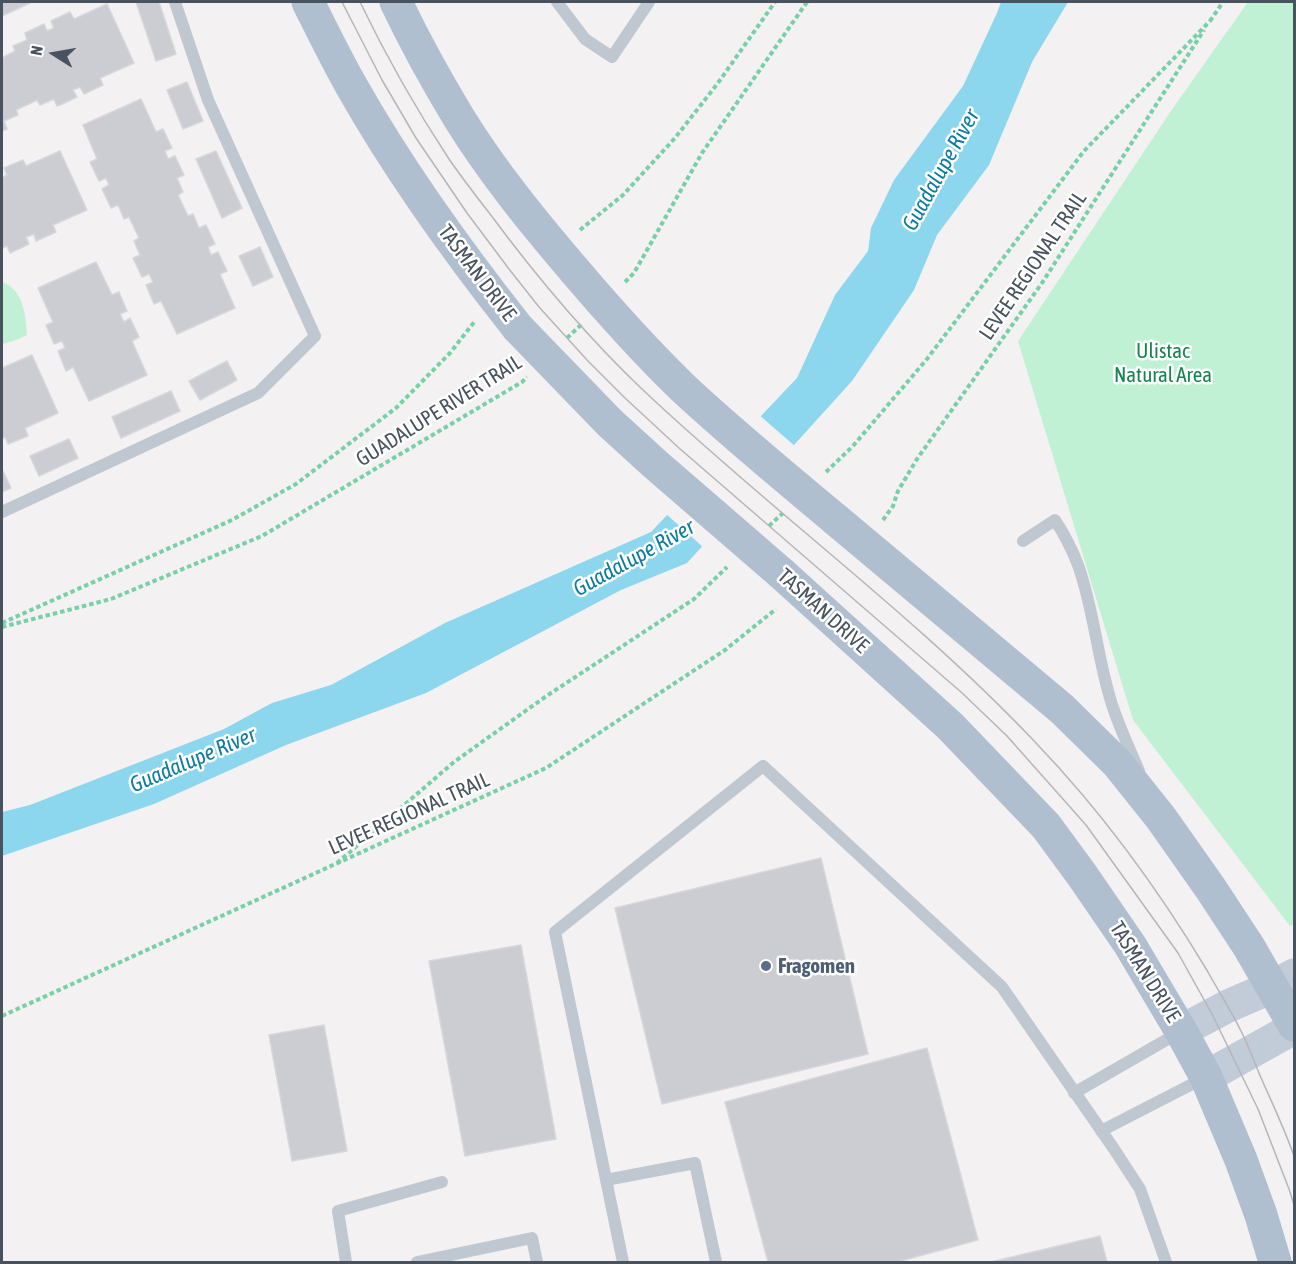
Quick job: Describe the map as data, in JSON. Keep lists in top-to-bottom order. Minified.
{"streets":{"main road":["TASMAN DRIVE"],"path":["LEVEE REGIONAL TRAIL","GUADALUPE RIVER TRAIL"]},"crossings":[["LEVEE REGIONAL TRAIL","TASMAN DRIVE"],["TASMAN DRIVE","GUADALUPE RIVER TRAIL"]],"water":["Guadalupe River"],"parks":["Ulistac Natural Area"],"places":["Fragomen"],"north":"left"}
